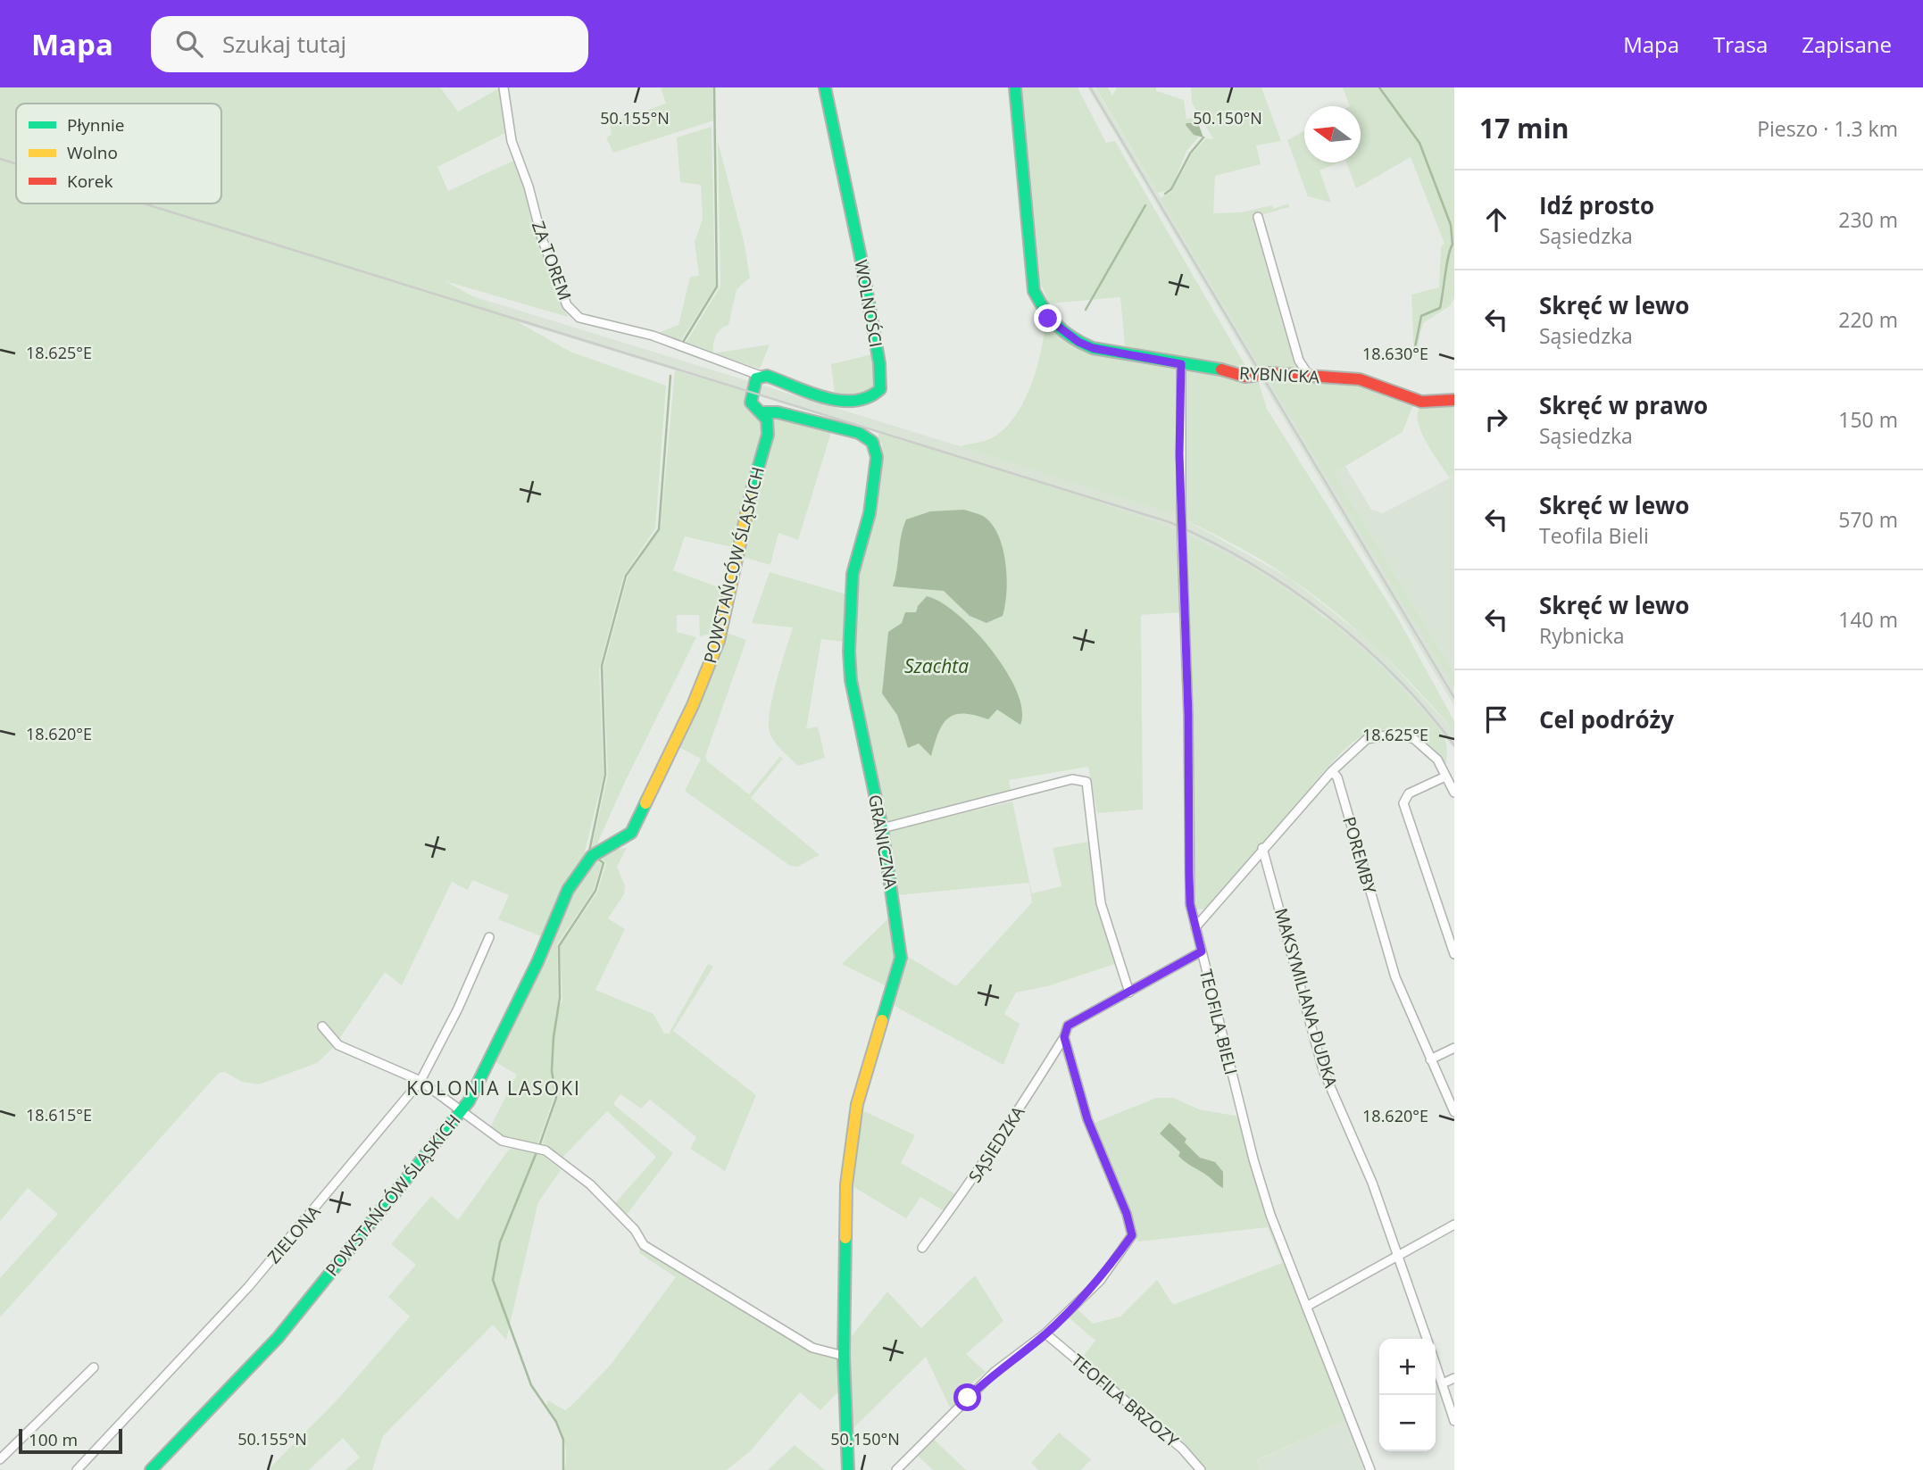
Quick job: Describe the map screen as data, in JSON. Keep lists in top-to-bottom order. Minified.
{"streets":{"street":["ZA TOREM","WOLNOŚCI","RYBNICKA","POWSTAŃCÓW ŚLĄSKICH","GRANICZNA","POREMBY","MAKSYMILIANA DUDKA","TEOFILA BIELI","SĄSIEDZKA","ZIELONA","TEOFILA BRZOZY"]},"crossings":[["ZA TOREM","WOLNOŚCI"],["ZA TOREM","POWSTAŃCÓW ŚLĄSKICH"],["WOLNOŚCI","POWSTAŃCÓW ŚLĄSKICH"],["RYBNICKA","TEOFILA BIELI"],["POWSTAŃCÓW ŚLĄSKICH","GRANICZNA"],["TEOFILA BIELI","SĄSIEDZKA"]],"districts":["KOLONIA LASOKI"],"water":["Szachta"],"legend":["Płynnie","Wolno","Korek"],"scale_bar":"100 m","north":"left","page":{"header":"Mapa","search":"Szukaj tutaj","nav":["Mapa","Trasa","Zapisane"],"heading":["17 min","Pieszo · 1.3 km"],"list":[["Idź prosto","Sąsiedzka","230 m"],["Skręć w lewo","Sąsiedzka","220 m"],["Skręć w prawo","Sąsiedzka","150 m"],["Skręć w lewo","Teofila Bieli","570 m"],["Skręć w lewo","Rybnicka","140 m"],"Cel podróży"],"map_buttons":["+","−"],"scale":"100 m"},"coordinates":["50.155°N","50.150°N","18.625°E","18.630°E","18.620°E","18.615°E"]}
